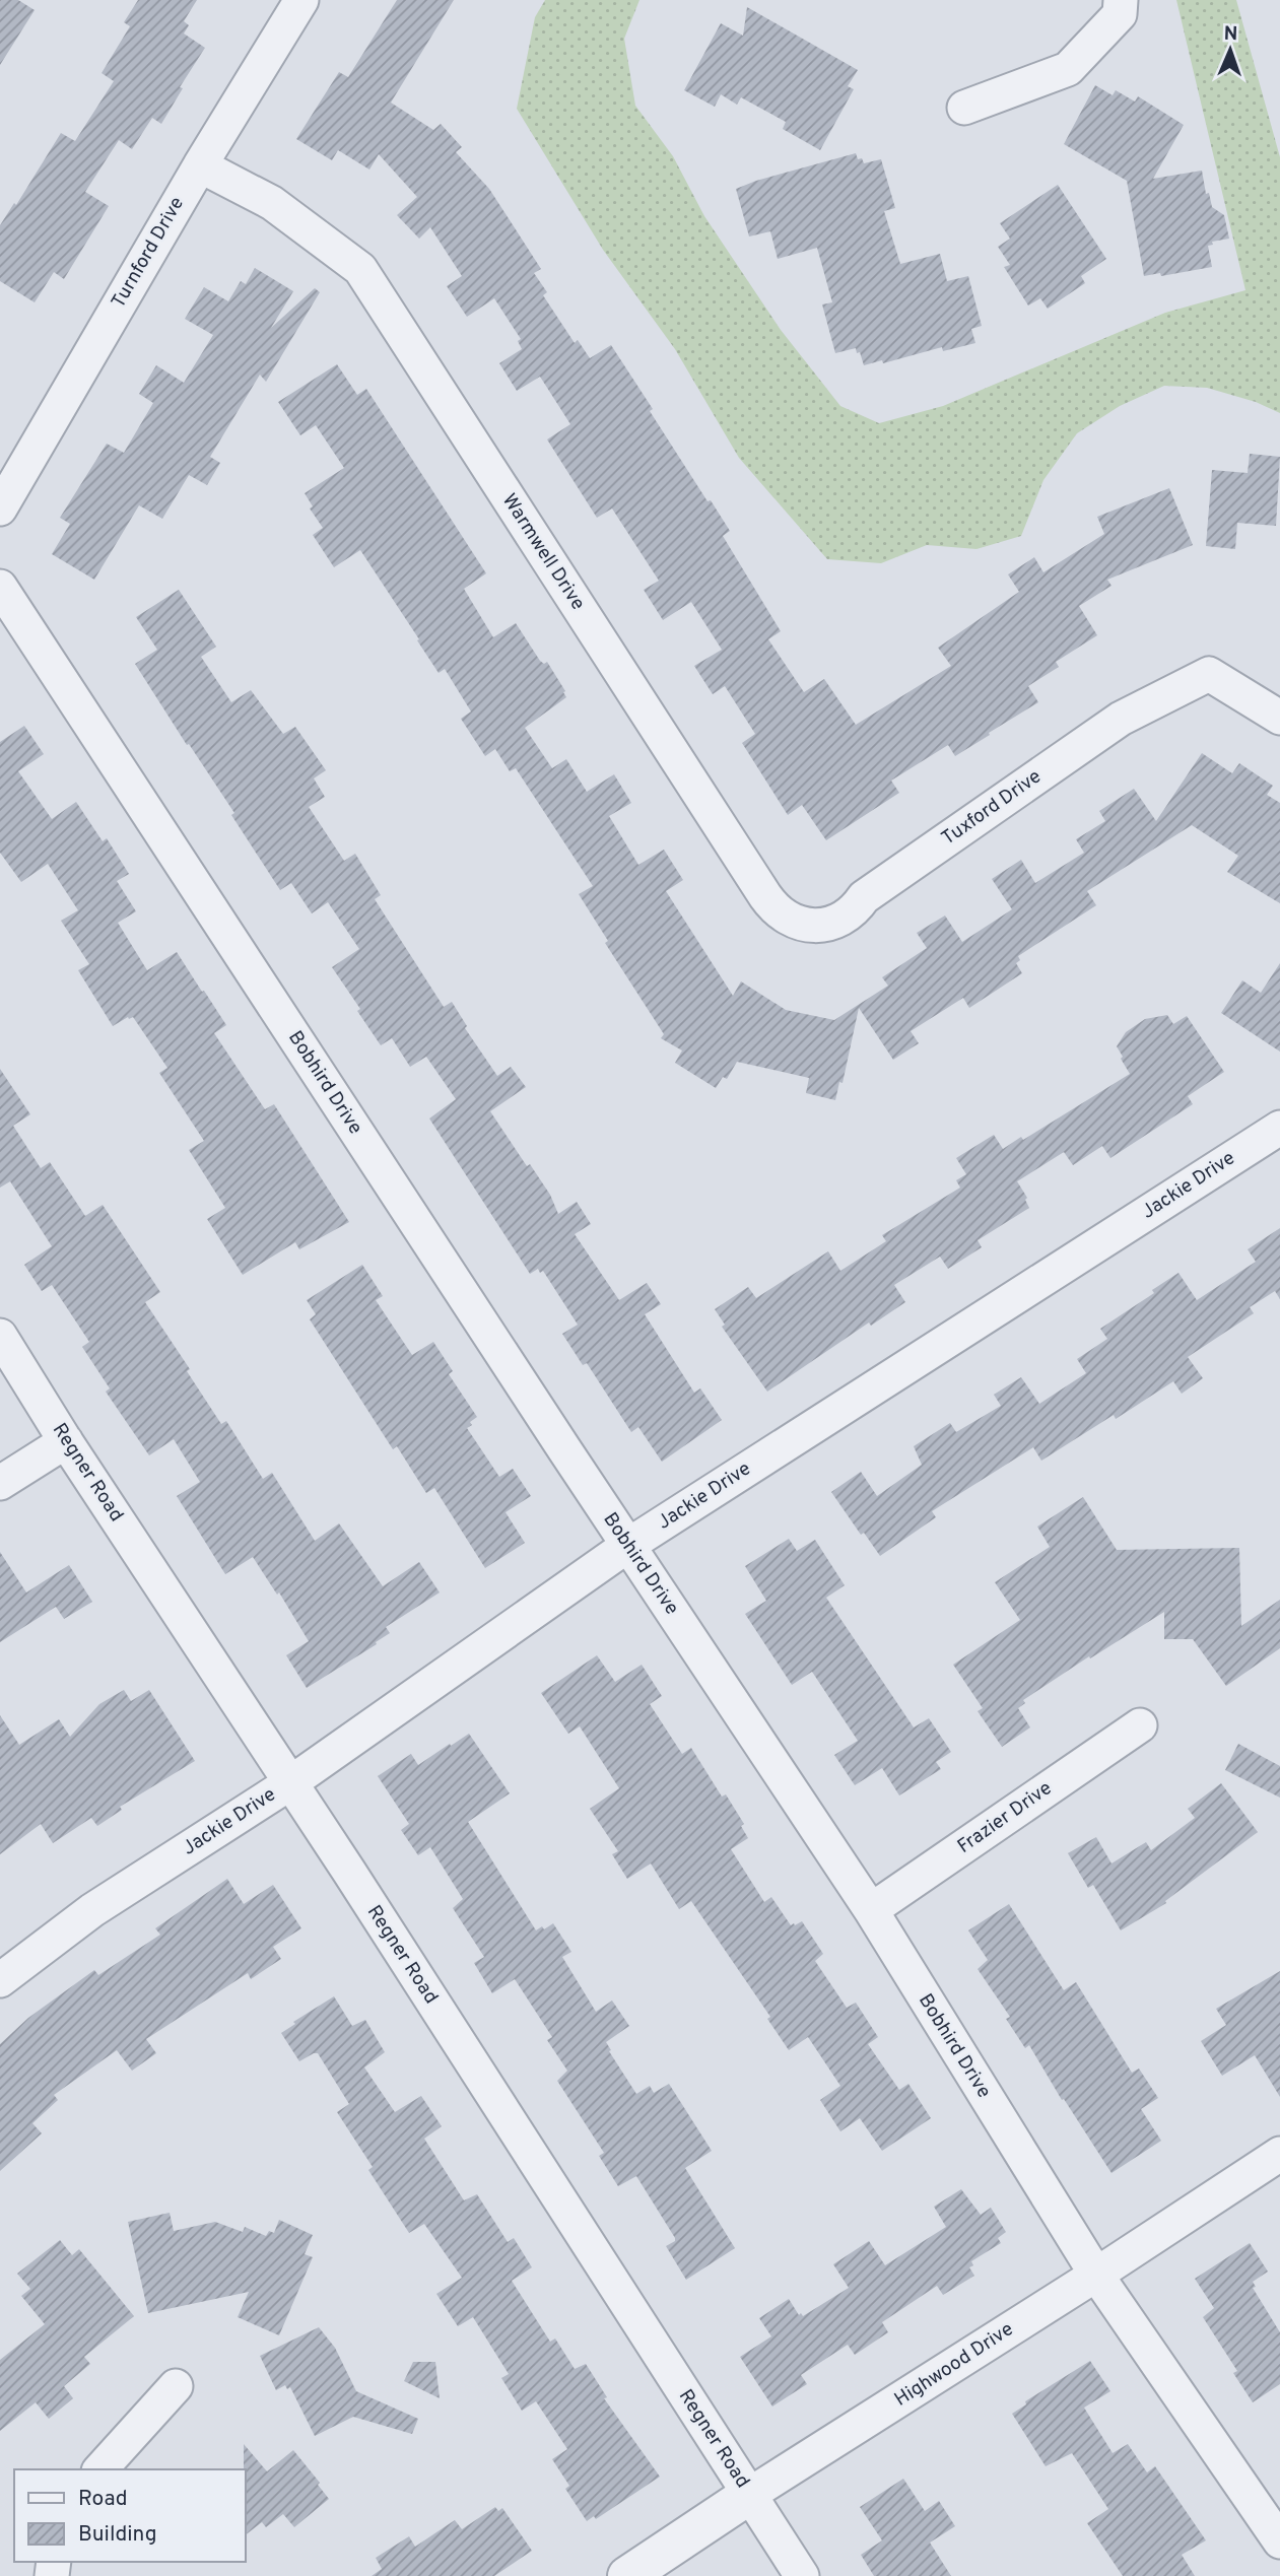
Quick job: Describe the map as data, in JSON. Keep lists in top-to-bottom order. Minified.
{"streets":{"street":["Turnford Drive","Warmwell Drive","Tuxford Drive","Bobhird Drive","Jackie Drive","Regner Road","Frazier Drive","Highwood Drive"]},"crossings":[["Turnford Drive","Warmwell Drive"],["Warmwell Drive","Tuxford Drive"],["Bobhird Drive","Jackie Drive"],["Bobhird Drive","Frazier Drive"],["Bobhird Drive","Highwood Drive"],["Jackie Drive","Regner Road"],["Regner Road","Highwood Drive"]],"legend":["Road","Building"],"north":"top"}
